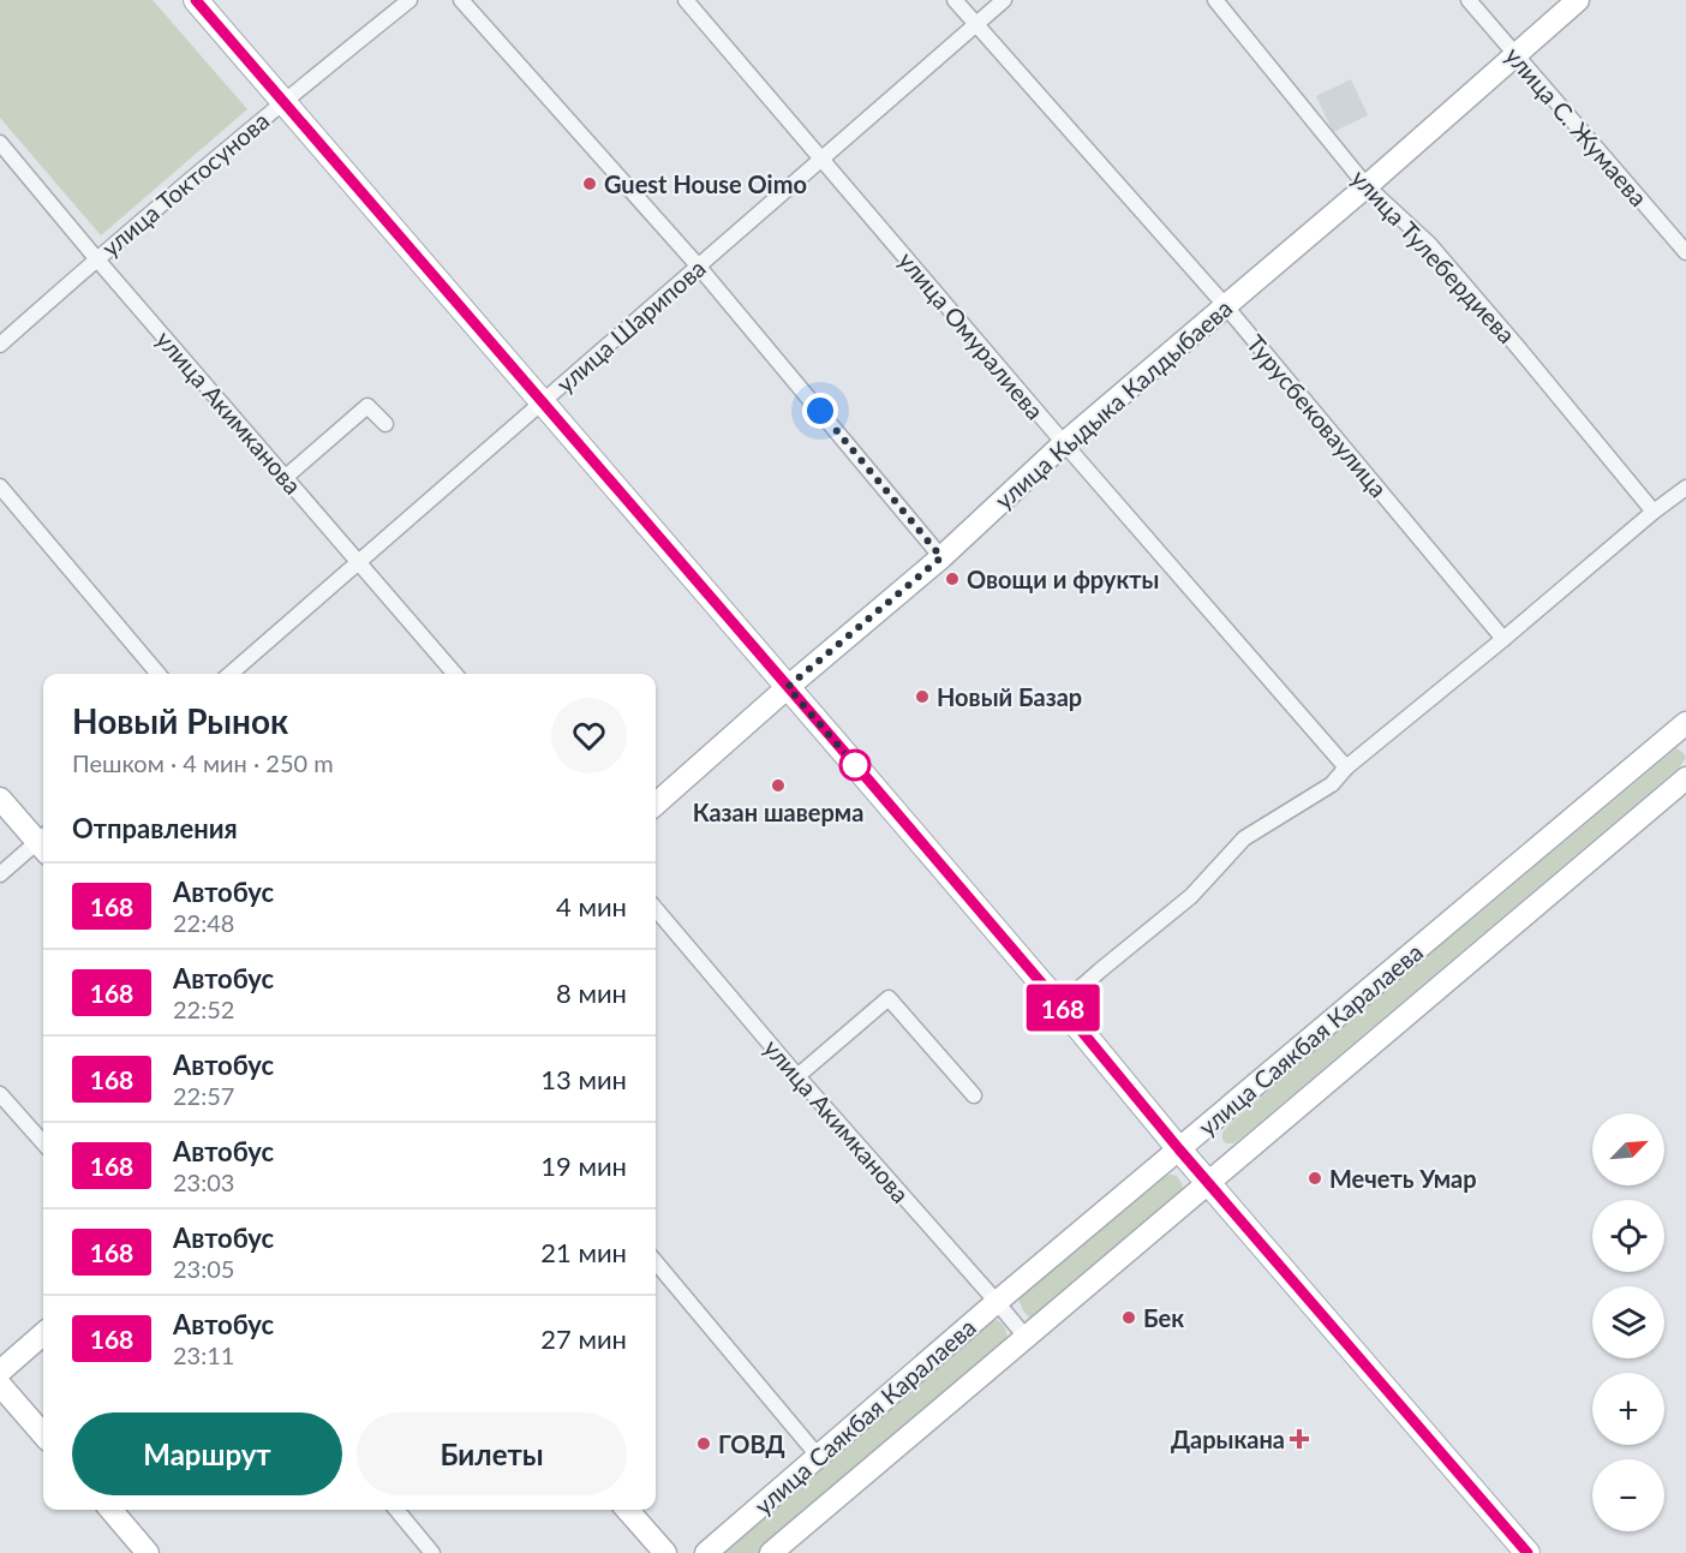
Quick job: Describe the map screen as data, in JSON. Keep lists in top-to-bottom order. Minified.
{"streets":{"street":["улица С. Жумаева","улица Токтосунова","улица Тулебердиева","улица Шарипова","улица Омуралиева","улица Кыдыка Калдыбаева","улица Акимканова","Турусбековаулица","улица Саякбая Каралаева"]},"crossings":[["улица С. Жумаева","улица Кыдыка Калдыбаева"],["улица Токтосунова","улица Акимканова"],["улица Тулебердиева","улица Кыдыка Калдыбаева"],["улица Шарипова","улица Омуралиева"],["улица Шарипова","улица Акимканова"],["улица Шарипова","Турусбековаулица"],["улица Омуралиева","улица Кыдыка Калдыбаева"],["улица Кыдыка Калдыбаева","Турусбековаулица"],["улица Акимканова","улица Саякбая Каралаева"]],"places":{"other":["Guest House Oimo","Овощи и фрукты","Новый Базар","Казан шаверма","Мечеть Умар","Бек","ГОВД"],"health":["Дарыкана"]},"lines":["bus line 168"],"north":"top right","page":{"on_map":"168","heading":[["Новый Рынок","Пешком · 4 мин · 250 m"],"Отправления"],"list":[{"mark":"168","name":"Автобус","note":"22:48","value":"4 мин"},{"mark":"168","name":"Автобус","note":"22:52","value":"8 мин"},{"mark":"168","name":"Автобус","note":"22:57","value":"13 мин"},{"mark":"168","name":"Автобус","note":"23:03","value":"19 мин"},{"mark":"168","name":"Автобус","note":"23:05","value":"21 мин"},{"mark":"168","name":"Автобус","note":"23:11","value":"27 мин"}],"map_buttons":["+","−"],"buttons":["Маршрут","Билеты"]}}
